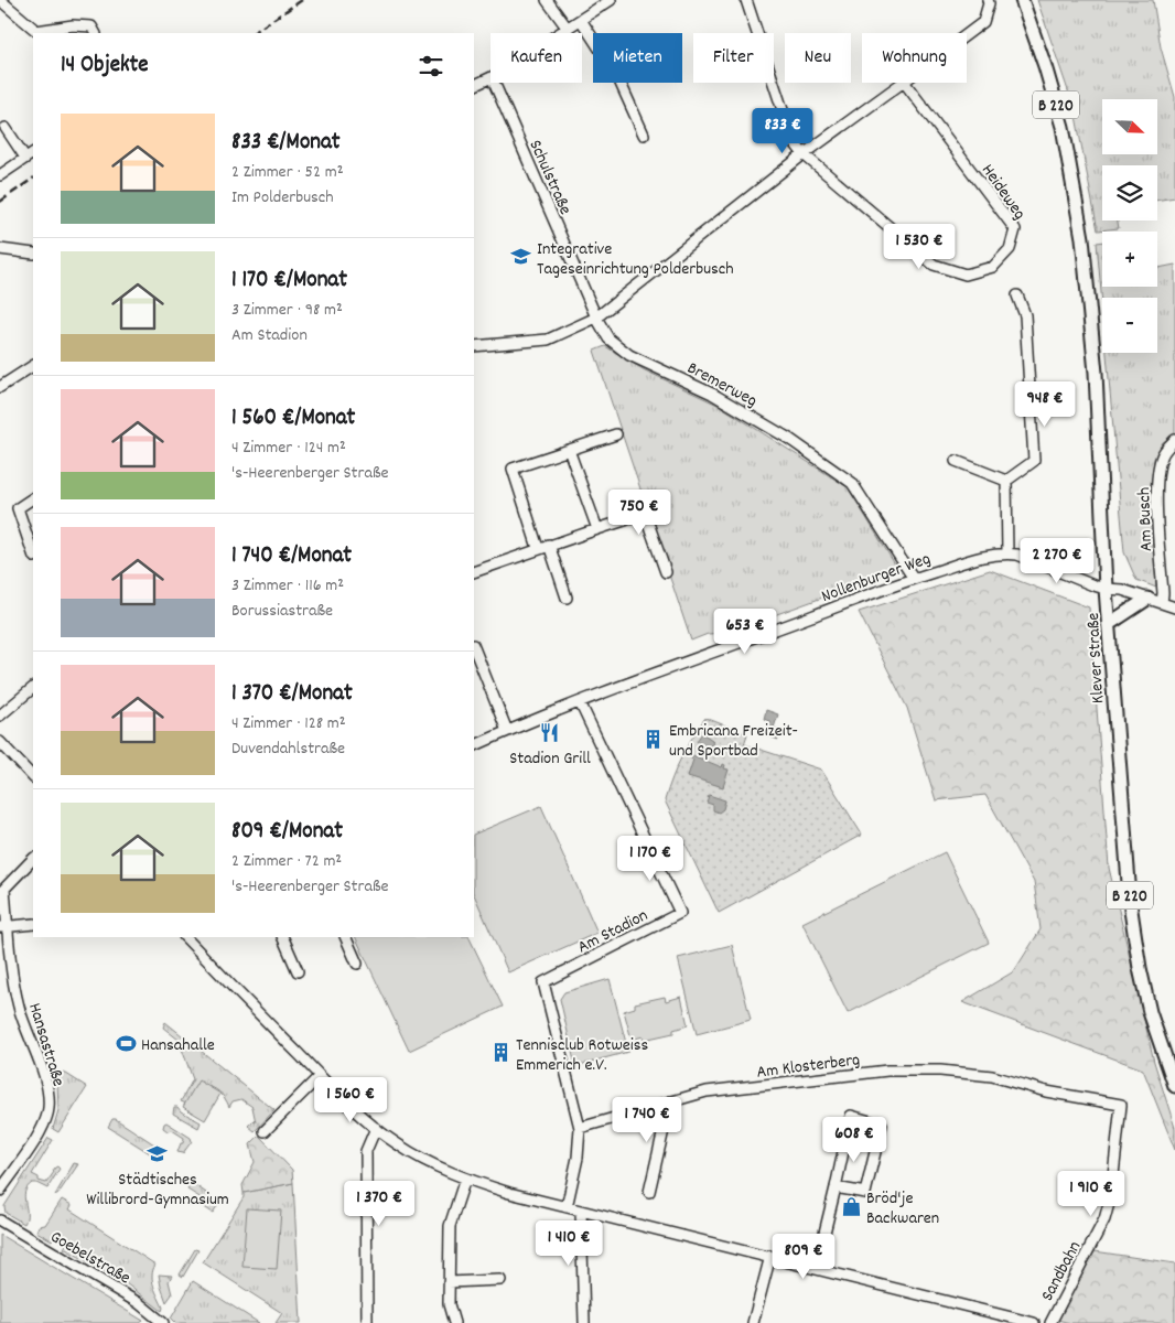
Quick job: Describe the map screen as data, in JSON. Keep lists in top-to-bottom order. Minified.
{"streets":{"main road":["B 220","Klever Straße"],"street":["Schulstraße","Heideweg","Bremerweg","Am Busch","Nollenburger Weg","Am Stadion","Hansastraße","Am Klosterberg","Goebelstraße","Sandbahn"]},"crossings":[["Schulstraße","Bremerweg"],["Bremerweg","Nollenburger Weg"],["Am Busch","Nollenburger Weg"],["Nollenburger Weg","Klever Straße"],["Nollenburger Weg","Am Stadion"],["Am Stadion","Am Klosterberg"],["Am Klosterberg","Sandbahn"]],"places":{"school or university":["Integrative Tageseinrichtung Polderbusch","Städtisches Willibrord-Gymnasium"],"restaurant":["Stadion Grill"],"building":["Embricana Freizeit- und Sportbad","Tennisclub Rotweiss Emmerich e.V."],"sports":["Hansahalle"],"shop":["Bröd'je Backwaren"]},"north":"bottom right","page":{"chip":["Kaufen","Mieten","Filter","Neu","Wohnung"],"heading":"14 Objekte","map_buttons":["+","−"],"list":[{"name":"833 €/Monat","note":"2 Zimmer · 52 m² · Im Polderbusch"},{"name":"1 170 €/Monat","note":"3 Zimmer · 98 m² · Am Stadion"},{"name":"1 560 €/Monat","note":"4 Zimmer · 124 m² · 's-Heerenberger Straße"},{"name":"1 740 €/Monat","note":"3 Zimmer · 116 m² · Borussiastraße"},{"name":"1 370 €/Monat","note":"4 Zimmer · 128 m² · Duvendahlstraße"},{"name":"809 €/Monat","note":"2 Zimmer · 72 m² · 's-Heerenberger Straße"}],"price":["833 €","1 530 €","948 €","750 €","2 270 €","653 €","1 170 €","1 560 €","1 740 €","608 €","1 910 €","1 370 €","1 410 €","809 €"]}}
